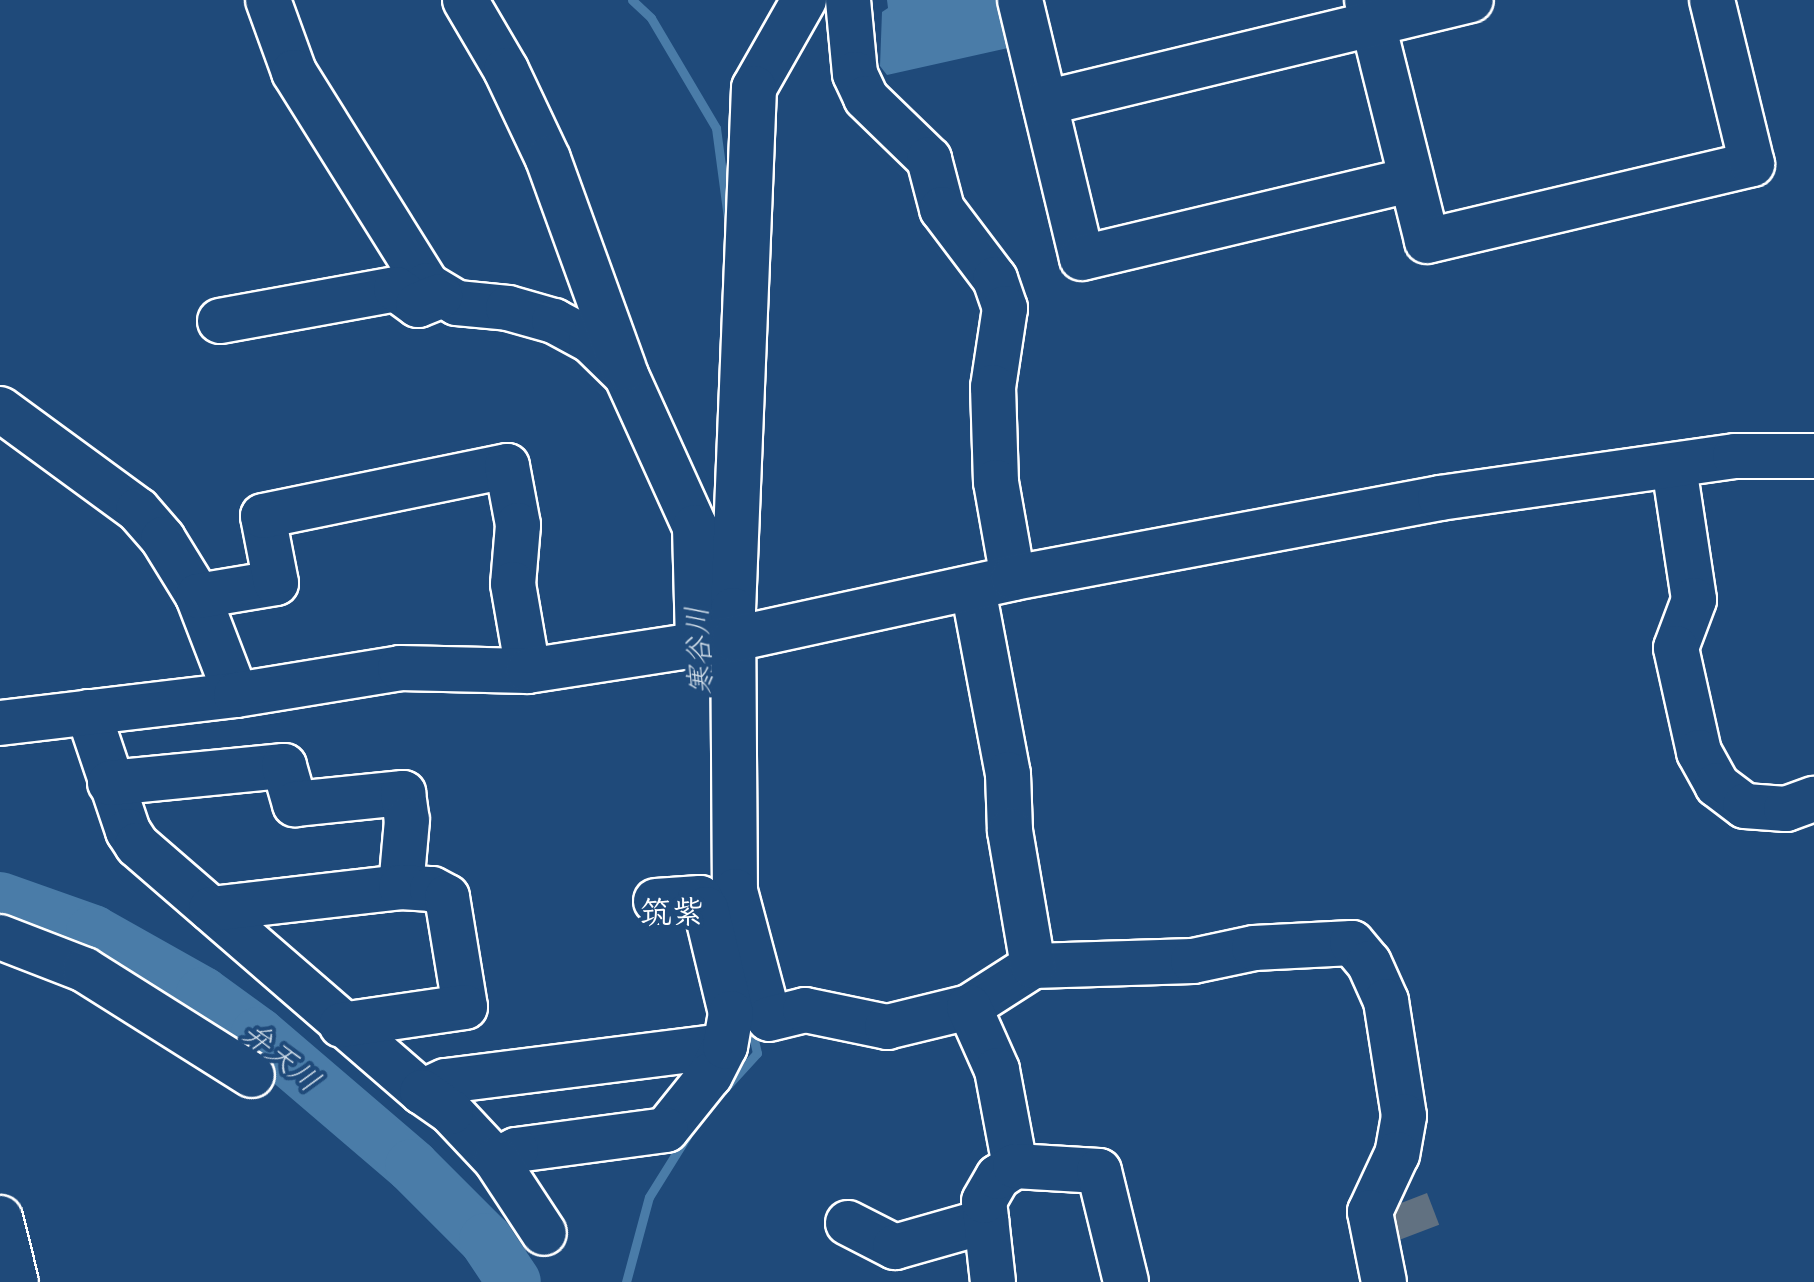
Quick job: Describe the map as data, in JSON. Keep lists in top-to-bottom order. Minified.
{"districts":["筑紫"],"water":["寒谷川","弁天川"]}
